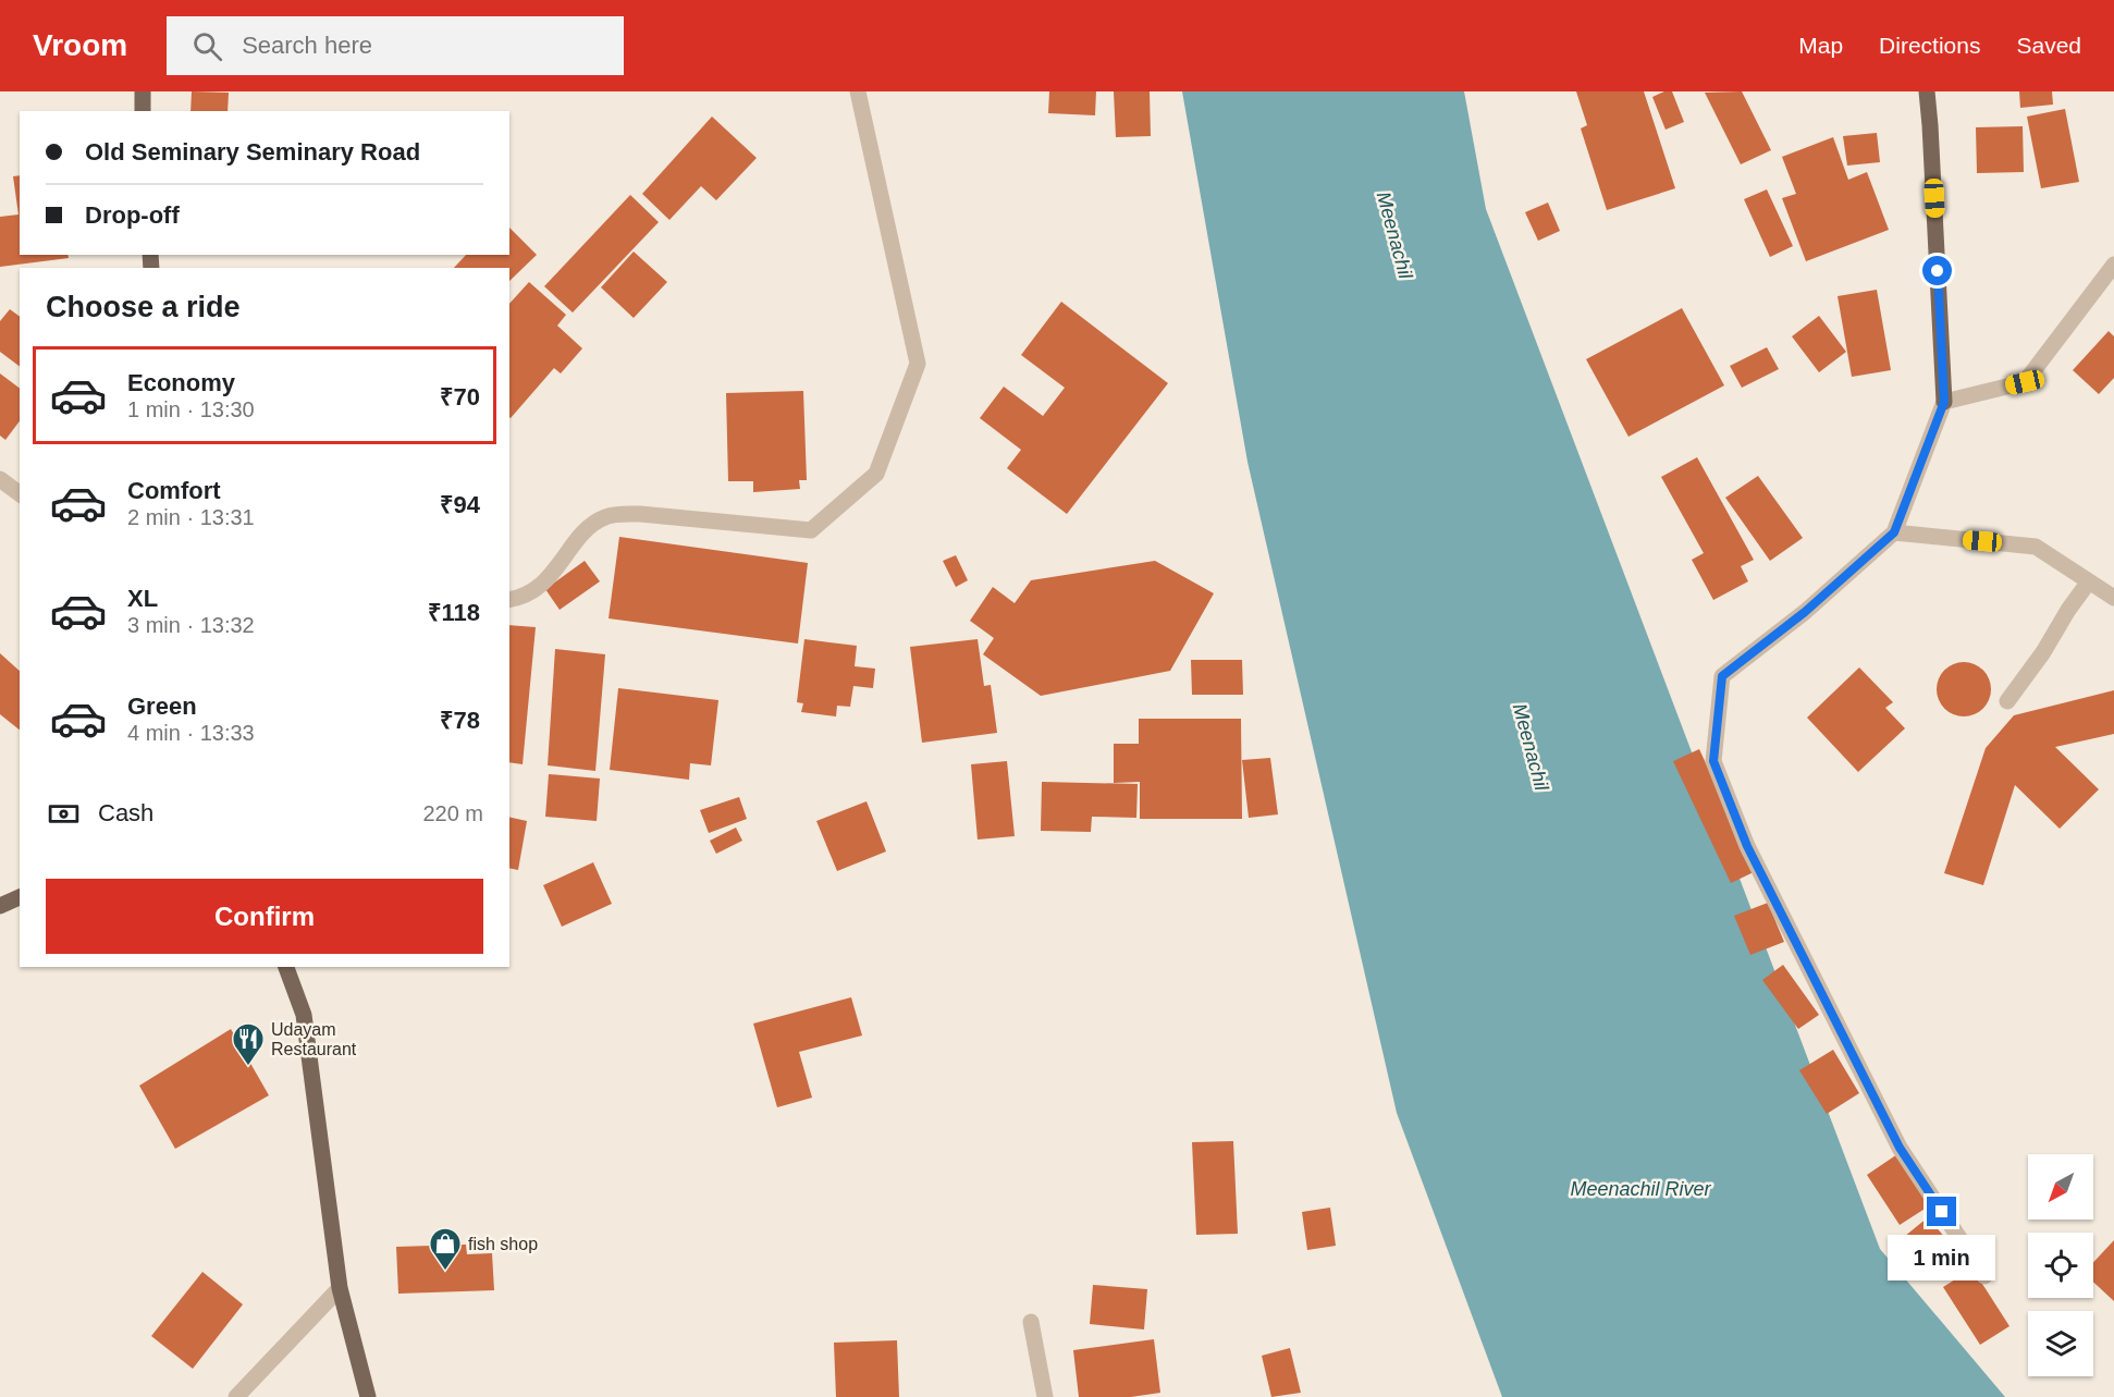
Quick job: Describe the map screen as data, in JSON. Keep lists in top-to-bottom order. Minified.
{"water":["Meenachil","Meenachil River"],"places":{"restaurant":["Udayam Restaurant"],"shop":["fish shop"]},"north":"bottom left","page":{"header":"Vroom","search":"Search here","nav":["Map","Directions","Saved"],"banner":["Old Seminary Seminary Road","Drop-off"],"heading":"Choose a ride","list":[{"name":"Economy","note":"1 min · 13:30","value":"₹70"},{"name":"Comfort","note":"2 min · 13:31","value":"₹94"},{"name":"XL","note":"3 min · 13:32","value":"₹118"},{"name":"Green","note":"4 min · 13:33","value":"₹78"}],"pay":["Cash","220 m"],"buttons":"Confirm","bubble":"1 min"}}
